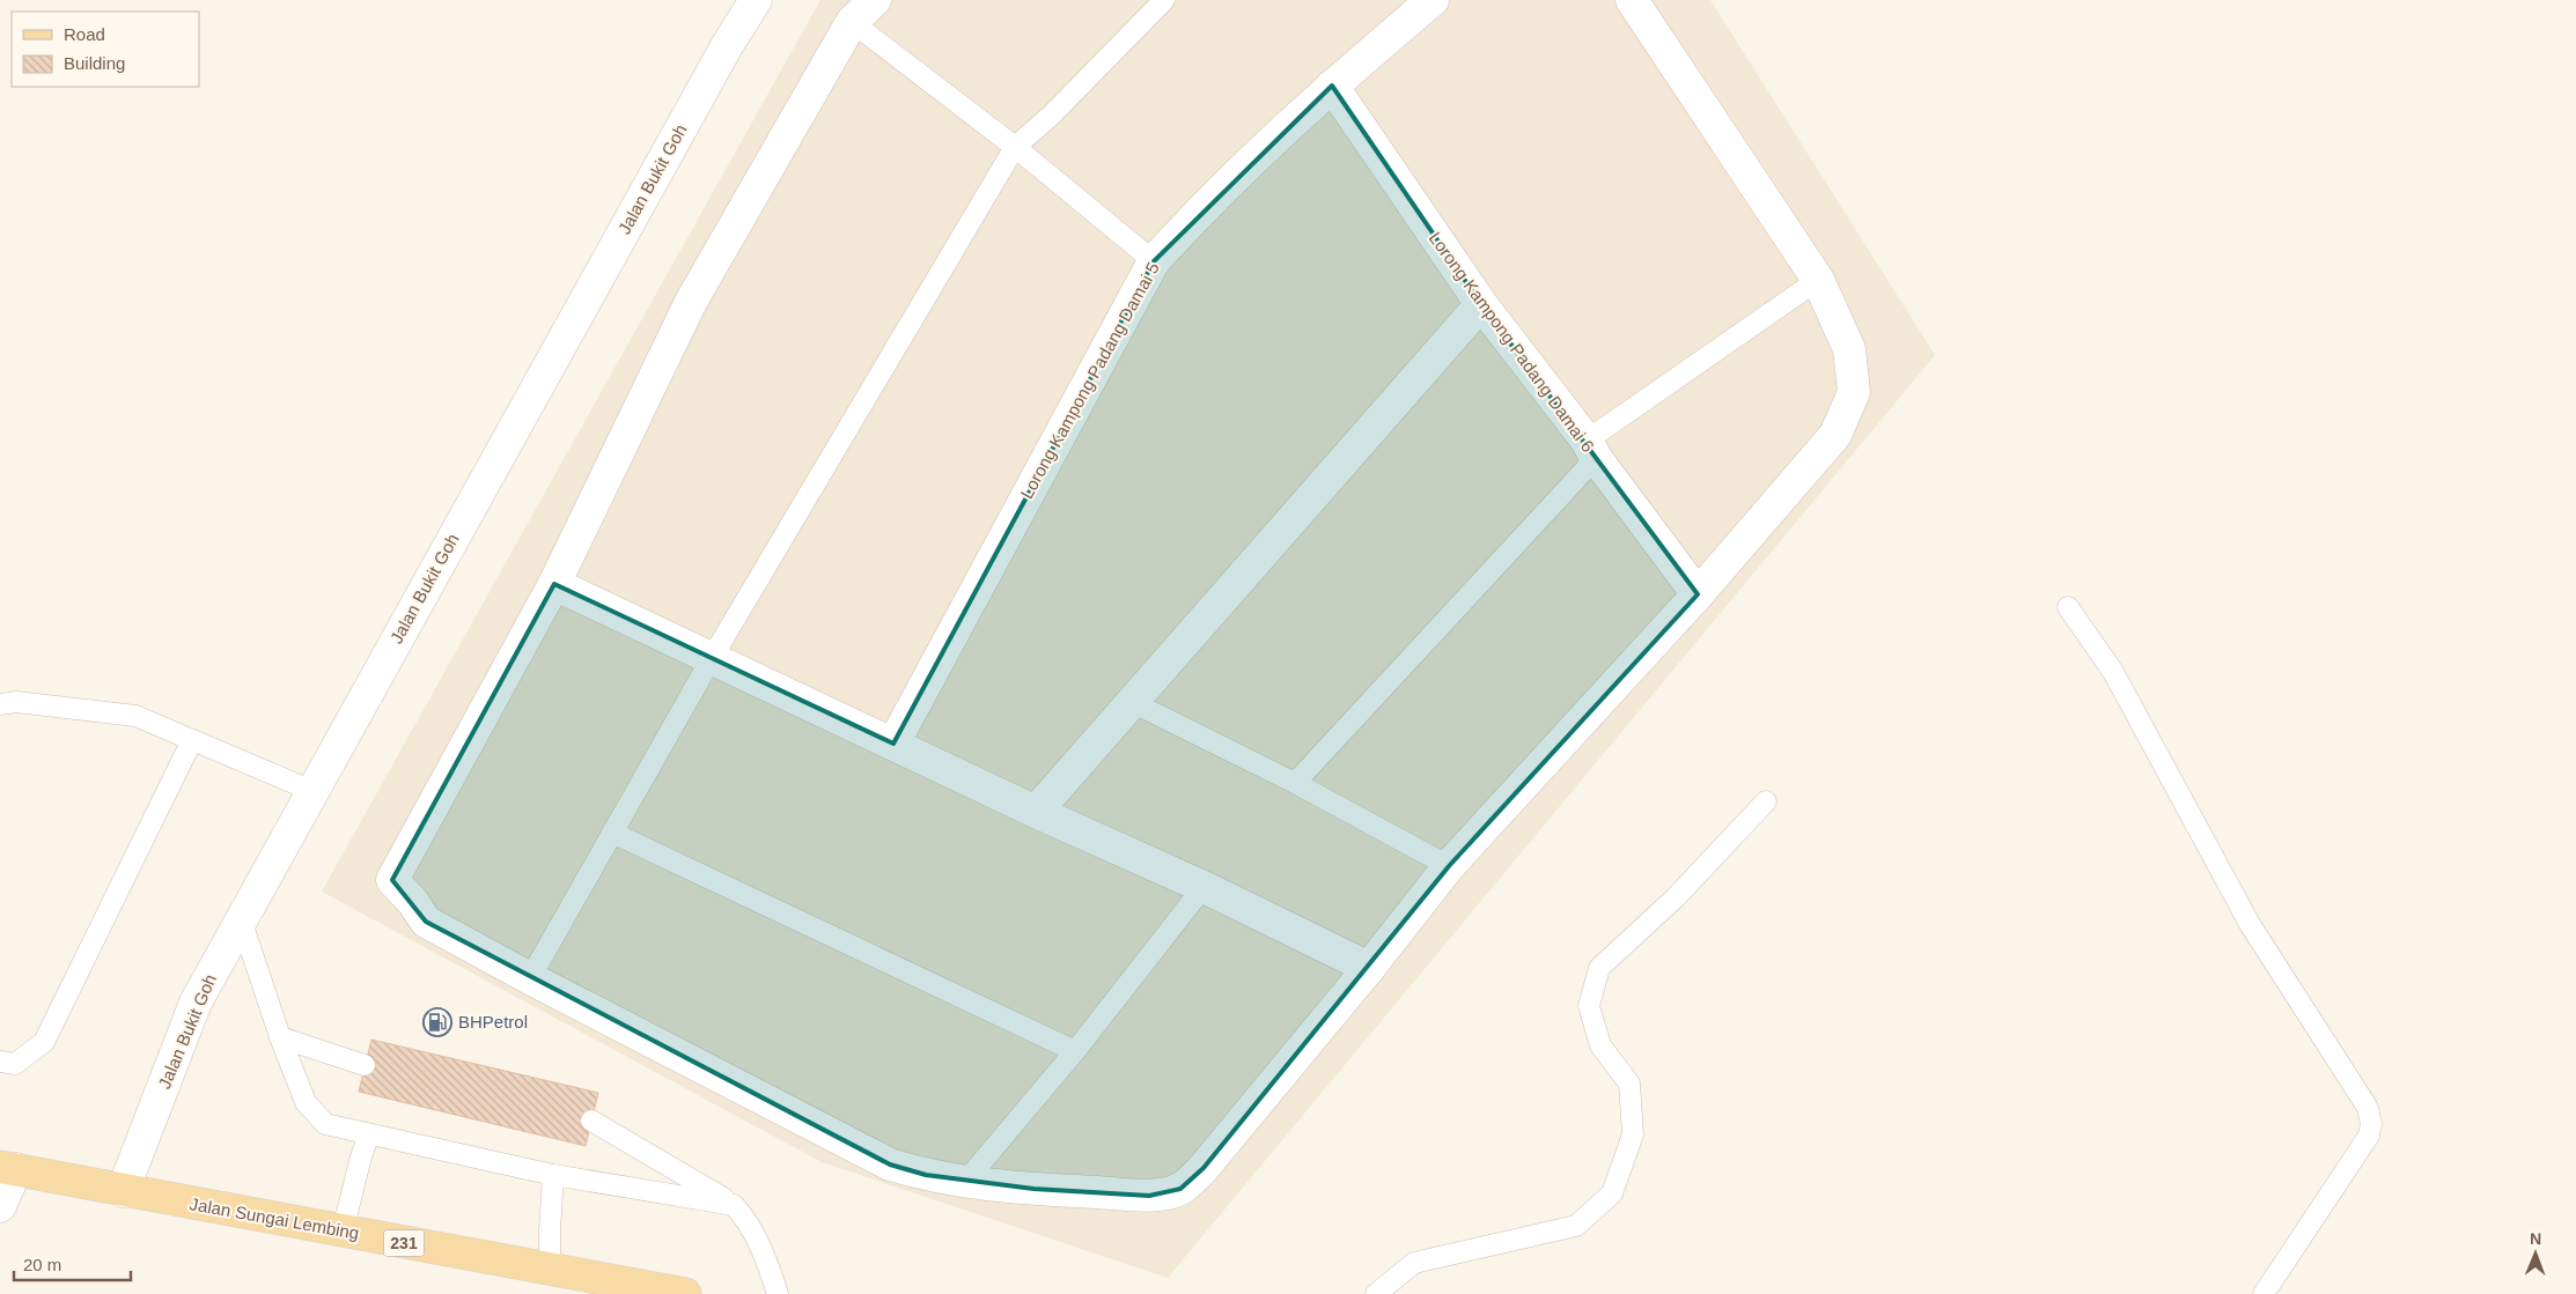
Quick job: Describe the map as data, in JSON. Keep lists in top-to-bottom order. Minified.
{"streets":{"main road":["Jalan Sungai Lembing","231"],"street":["Jalan Bukit Goh","Lorong Kampong Padang Damai 6","Lorong Kampong Padang Damai 5"]},"crossings":[["Jalan Bukit Goh","Jalan Sungai Lembing"],["Lorong Kampong Padang Damai 6","Lorong Kampong Padang Damai 5"]],"places":{"fuel station":["BHPetrol"]},"legend":["Road","Building"],"scale_bar":"20 m","north":"top"}
